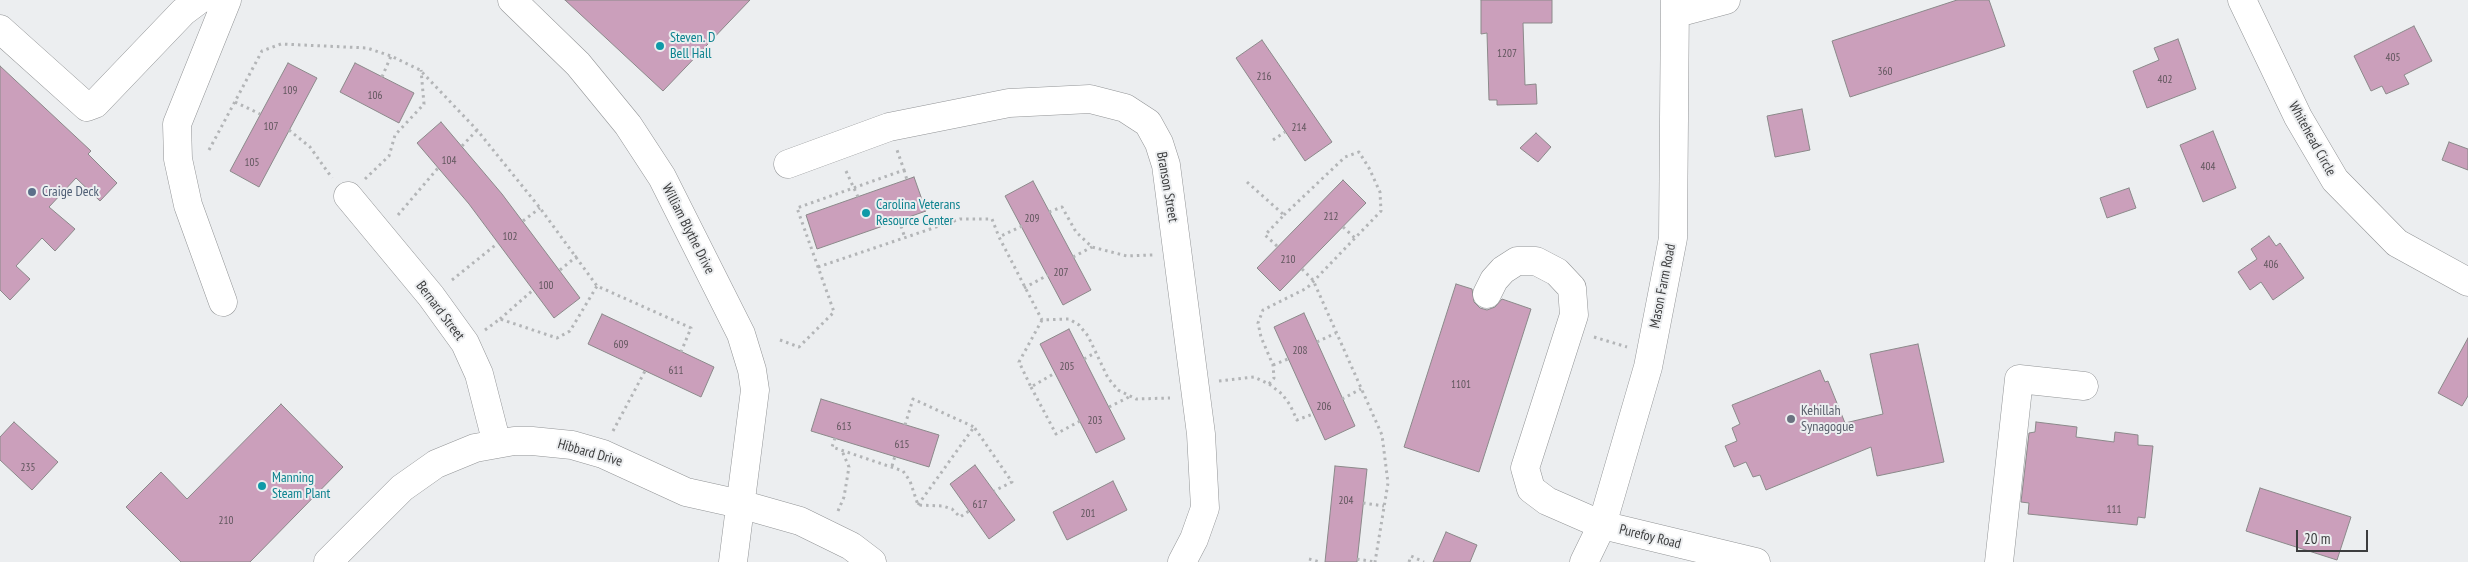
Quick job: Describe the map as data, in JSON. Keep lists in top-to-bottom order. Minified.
{"streets":{"street":["Whitehead Circle","Branson Street","William Blythe Drive","Mason Farm Road","Bernard Street","Hibbard Drive","Purefoy Road"]},"crossings":[["William Blythe Drive","Hibbard Drive"],["Mason Farm Road","Purefoy Road"],["Bernard Street","Hibbard Drive"]],"places":["Steven. D Bell Hall","Craige Deck","Carolina Veterans Resource Center","Kehillah Synagogue","Manning Steam Plant"],"house_numbers":["1207","405","360","216","402","109","106","107","214","104","105","404","212","209","102","210","406","207","100","609","208","205","611","1101","206","203","613","615","235","204","617","111","201","210"],"scale_bar":"20 m"}
